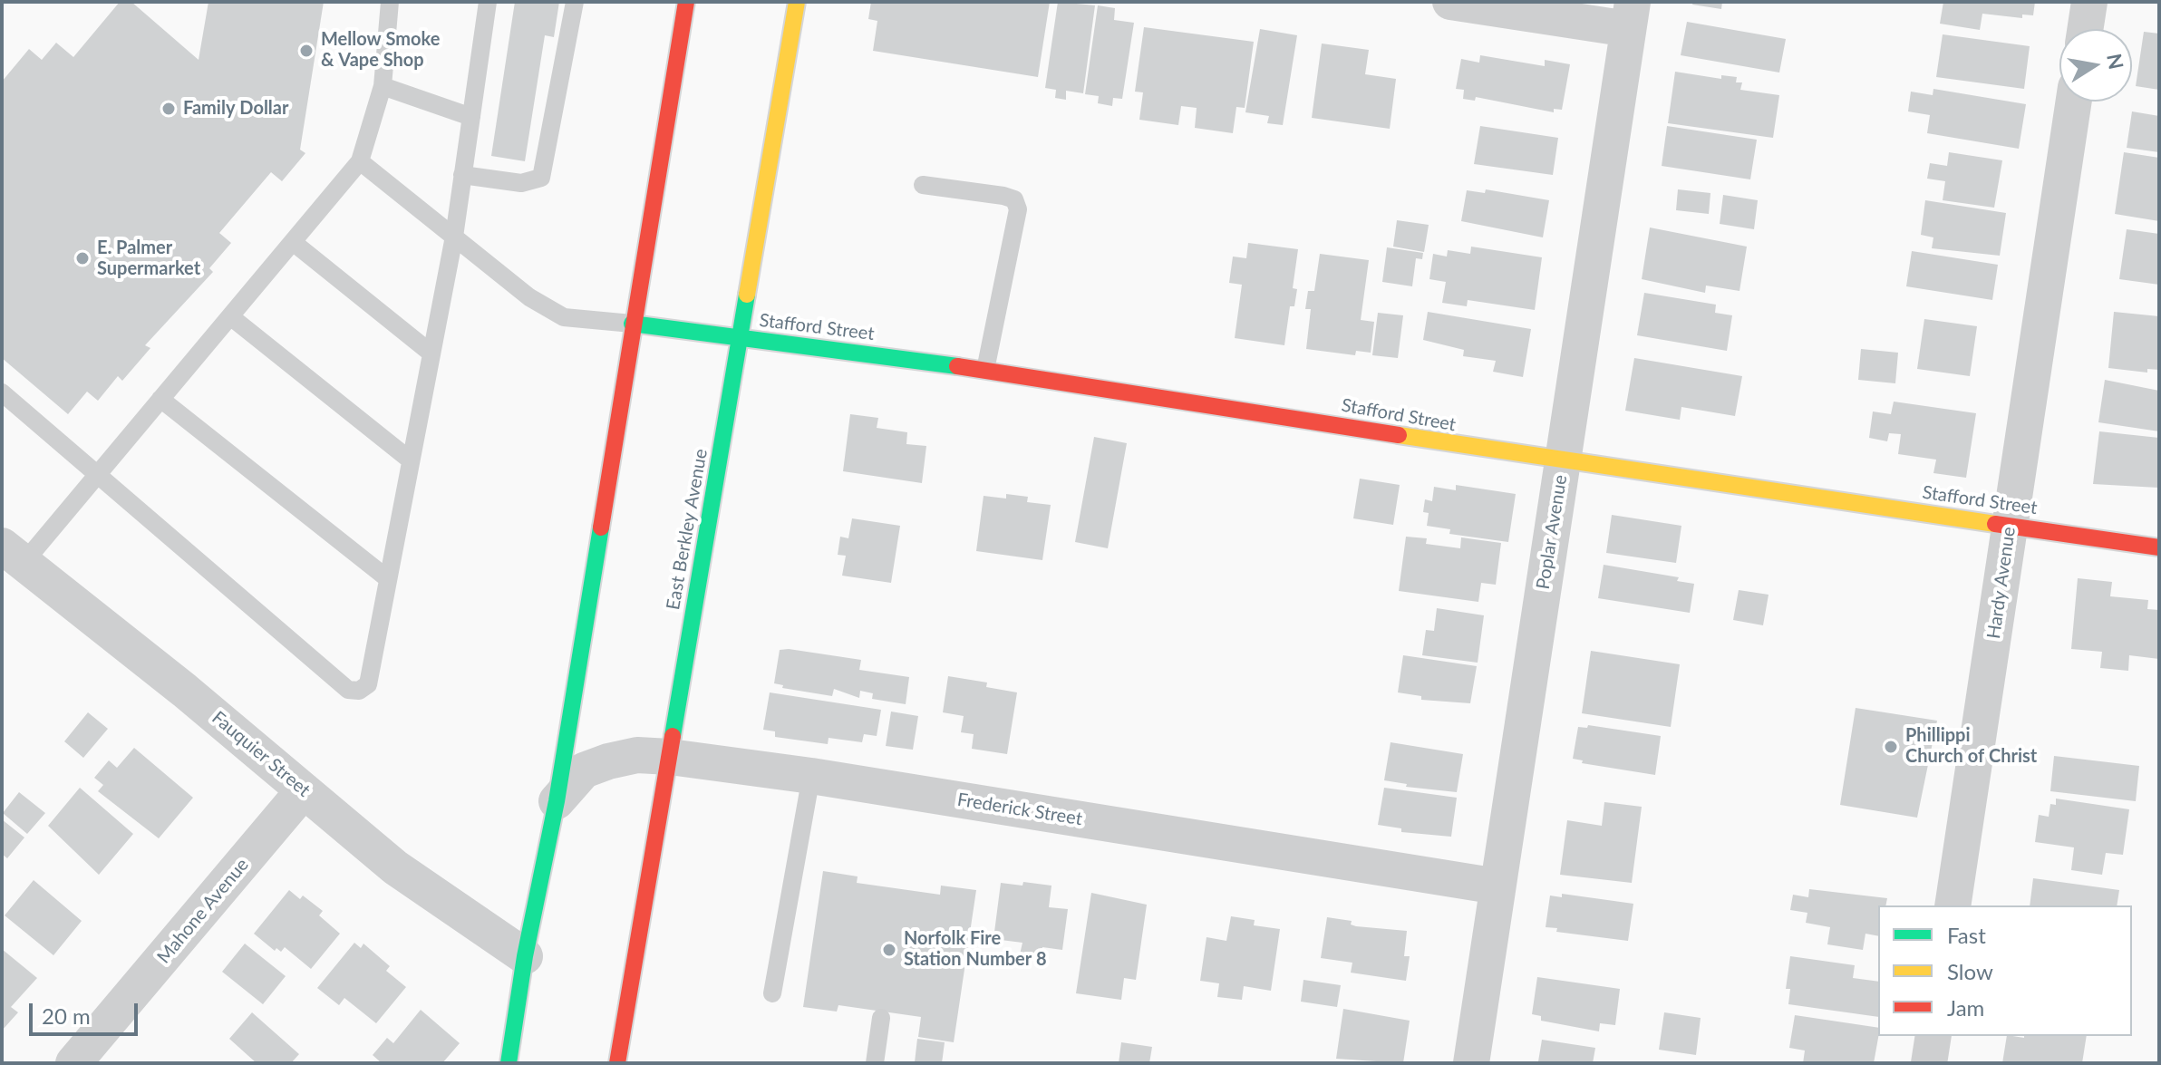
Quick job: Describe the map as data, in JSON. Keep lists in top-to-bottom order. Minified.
{"streets":{"main road":["Stafford Street","East Berkley Avenue"],"street":["Poplar Avenue","Hardy Avenue","Fauquier Street","Frederick Street","Mahone Avenue"]},"crossings":[["Stafford Street","East Berkley Avenue"],["Stafford Street","Poplar Avenue"],["Stafford Street","Hardy Avenue"],["East Berkley Avenue","Frederick Street"],["Poplar Avenue","Frederick Street"],["Fauquier Street","Mahone Avenue"]],"places":["Mellow Smoke & Vape Shop","Family Dollar","E. Palmer Supermarket","Phillippi Church of Christ","Norfolk Fire Station Number 8"],"legend":["Fast","Slow","Jam"],"scale_bar":"20 m","north":"right"}
